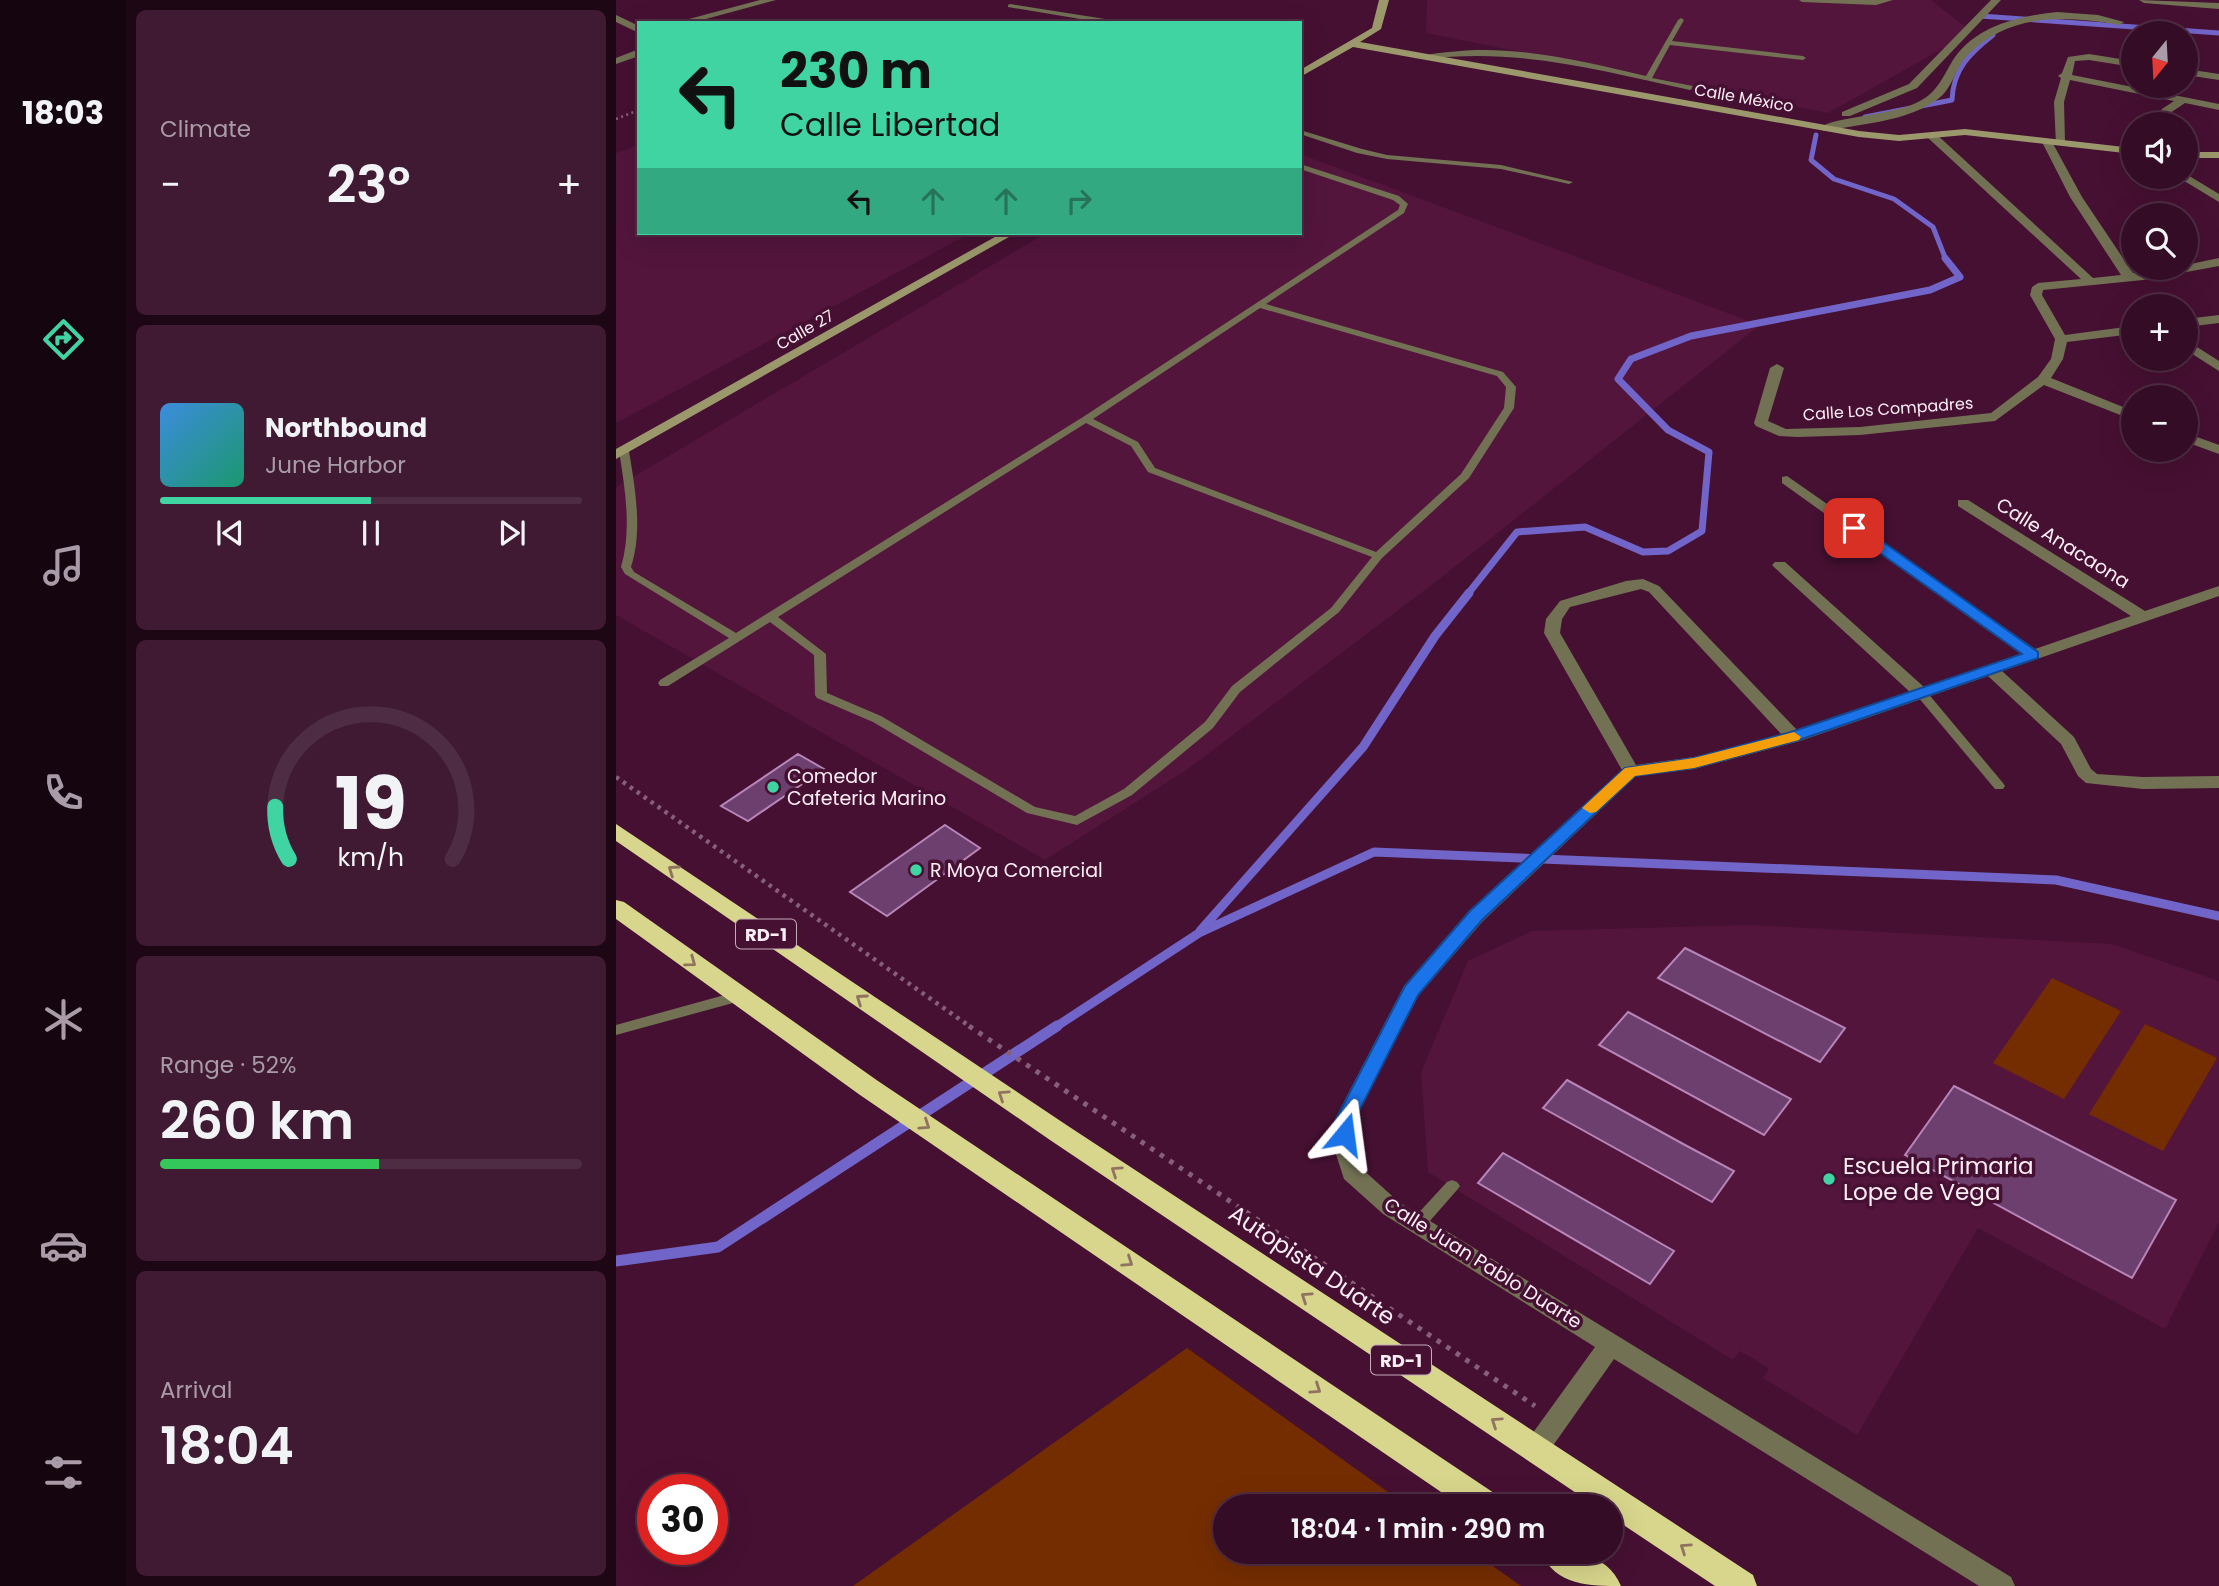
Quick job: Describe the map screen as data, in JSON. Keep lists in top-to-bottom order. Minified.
{"streets":{"highway":["RD-1","Autopista Duarte"],"street":["Calle México","Calle 27","Calle Los Compadres","Calle Anacaona","Calle Juan Pablo Duarte"]},"places":["Comedor Cafeteria Marino","R Moya Comercial","Escuela Primaria Lope de Vega"],"north":"bottom","page":{"tabs":"18:03","tile":["Climate",["Range · 52%","260 km"],["Arrival","18:04"]],"map_buttons":["+","−"],"turn":["230 m","Calle Libertad"],"heat":["−","23°","+"],"song":["Northbound","June Harbor"],"limit":"30","trip":"18:04 · 1 min · 290 m","gauge":["19","km/h"]}}
